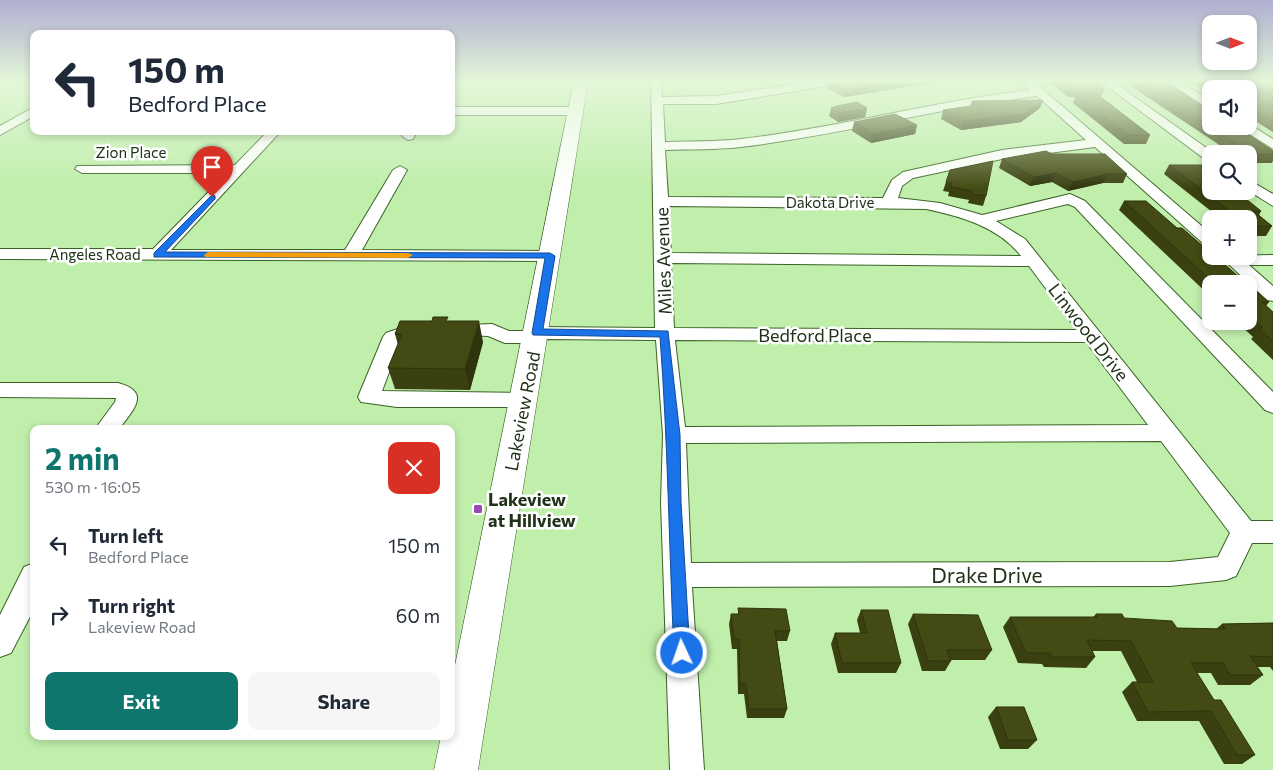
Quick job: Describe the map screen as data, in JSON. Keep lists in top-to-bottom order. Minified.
{"streets":{"main road":["Lakeview Road"],"street":["Zion Place","Dakota Drive","Angeles Road","Miles Avenue","Linwood Drive","Bedford Place","Drake Drive"]},"crossings":[["Dakota Drive","Miles Avenue"],["Dakota Drive","Linwood Drive"],["Angeles Road","Lakeview Road"],["Miles Avenue","Bedford Place"],["Miles Avenue","Drake Drive"],["Linwood Drive","Bedford Place"],["Linwood Drive","Drake Drive"],["Bedford Place","Lakeview Road"]],"places":{"transit":["Lakeview at Hillview"]},"north":"right","page":{"map_buttons":["+","−"],"turn":["150 m","Bedford Place"],"heading":["2 min","530 m · 16:05"],"list":[{"name":"Turn left","note":"Bedford Place","value":"150 m"},{"name":"Turn right","note":"Lakeview Road","value":"60 m"}],"buttons":["Exit","Share"]}}
